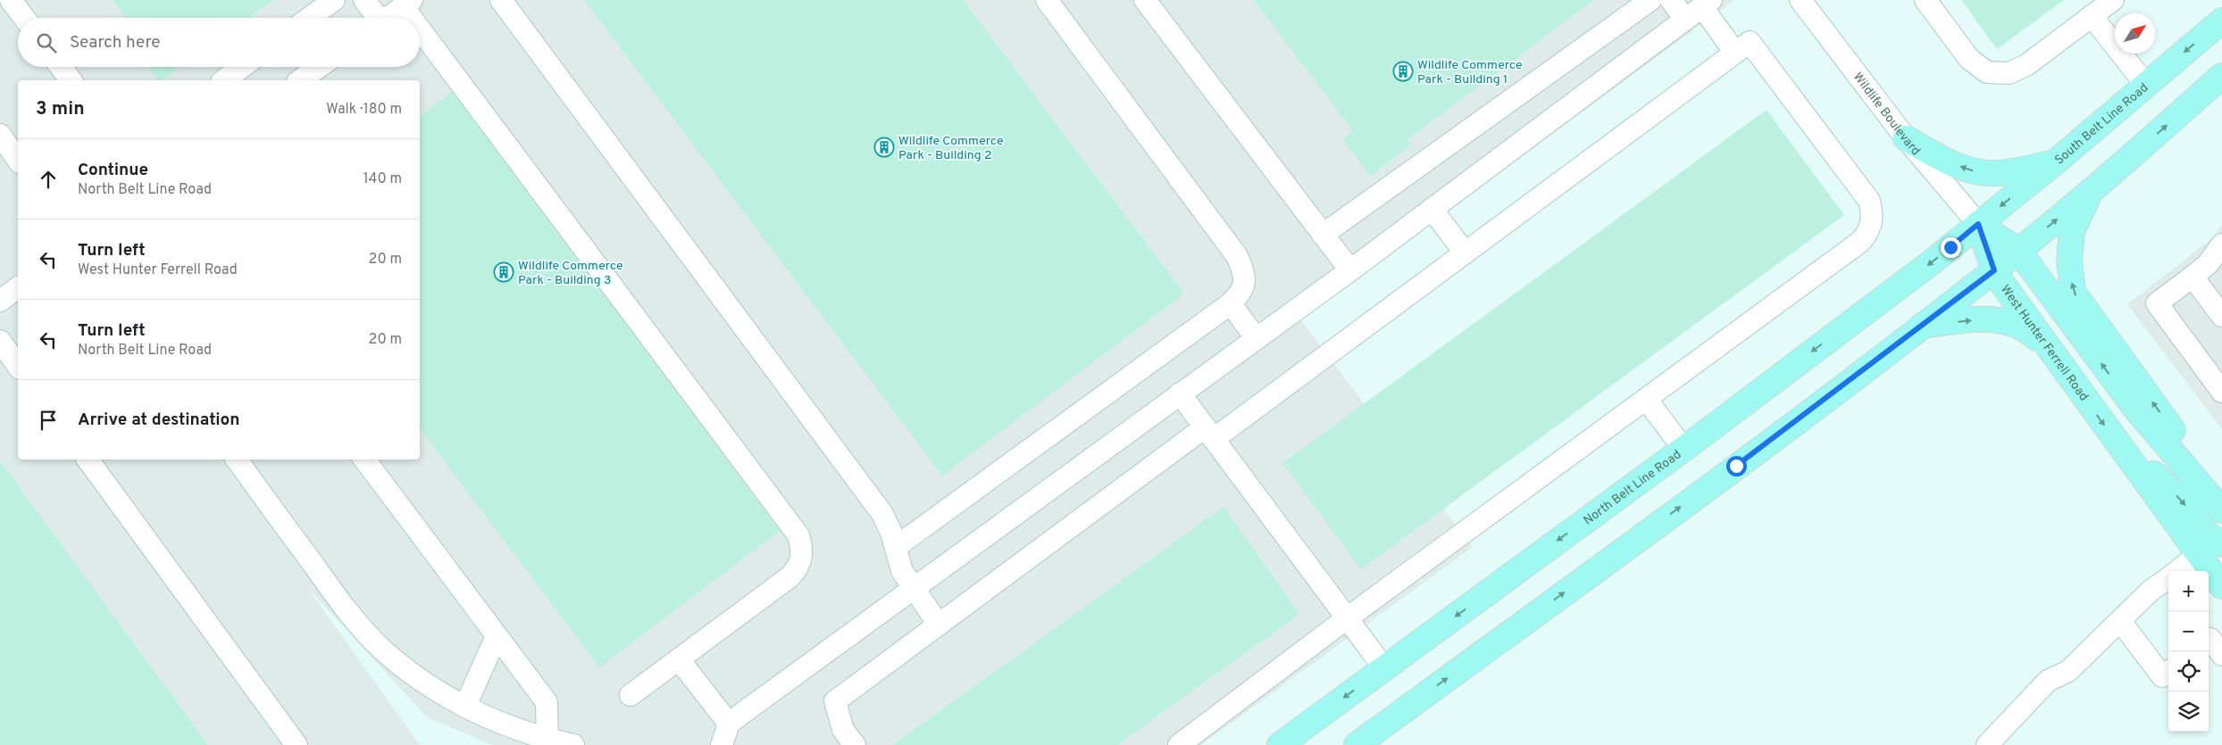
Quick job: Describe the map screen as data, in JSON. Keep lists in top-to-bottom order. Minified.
{"streets":{"main road":["South Belt Line Road","West Hunter Ferrell Road","North Belt Line Road"],"street":["Wildlife Boulevard"]},"crossings":[["Wildlife Boulevard","South Belt Line Road"],["Wildlife Boulevard","West Hunter Ferrell Road"],["Wildlife Boulevard","North Belt Line Road"],["South Belt Line Road","West Hunter Ferrell Road"],["South Belt Line Road","North Belt Line Road"],["West Hunter Ferrell Road","North Belt Line Road"]],"places":{"building":["Wildlife Commerce Park - Building 1","Wildlife Commerce Park - Building 2","Wildlife Commerce Park - Building 3"]},"north":"top right","page":{"search":"Search here","heading":["3 min","Walk · 180 m"],"list":[["Continue","North Belt Line Road","140 m"],["Turn left","West Hunter Ferrell Road","20 m"],["Turn left","North Belt Line Road","20 m"],"Arrive at destination"],"map_buttons":["+","−"]}}
